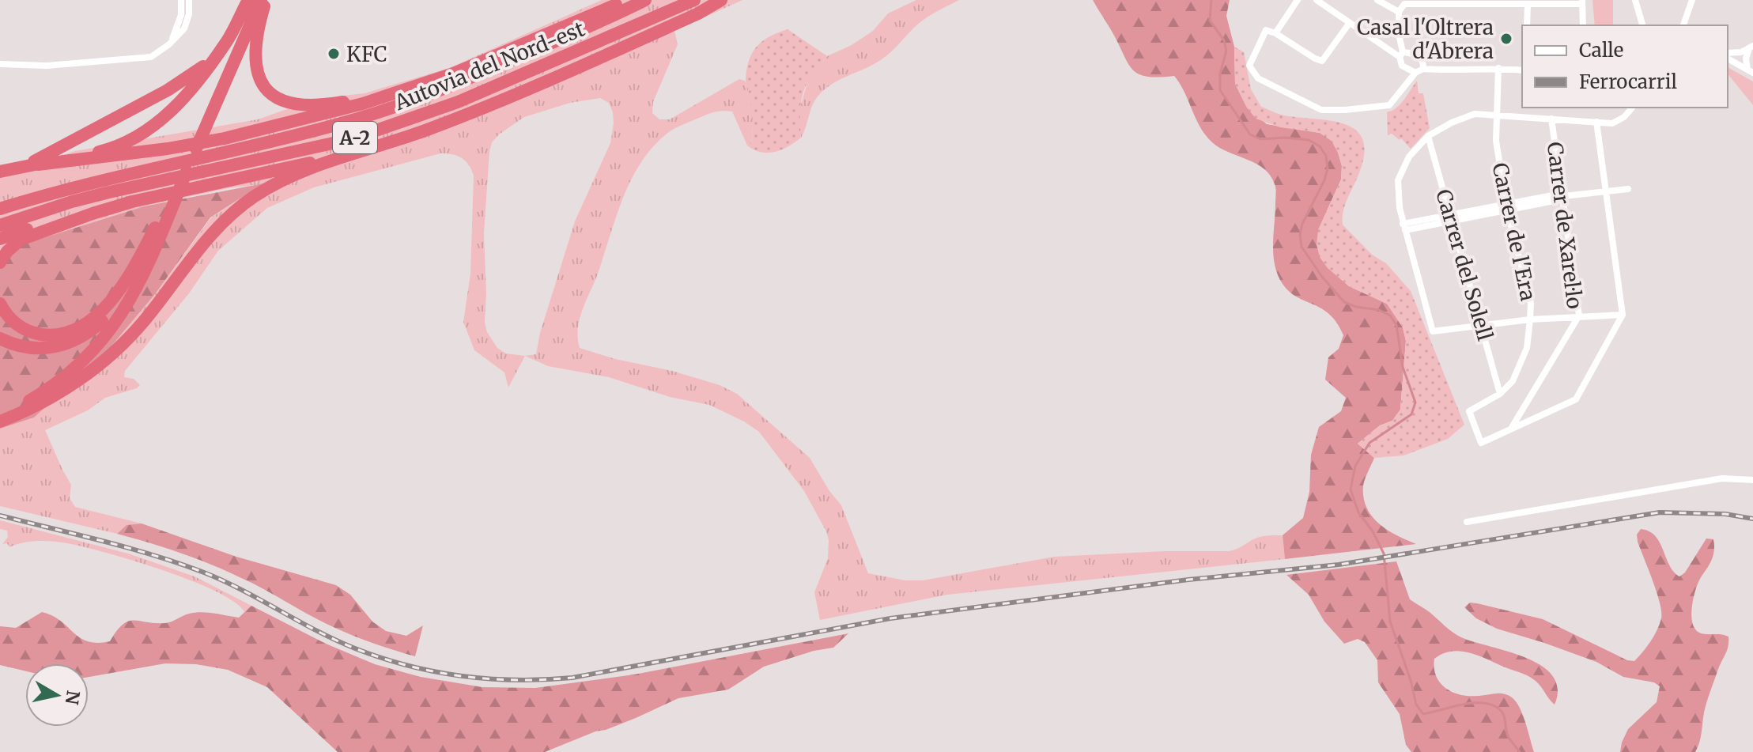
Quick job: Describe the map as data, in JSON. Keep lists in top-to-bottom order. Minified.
{"streets":{"highway":["Autovia del Nord-est","A-2"],"street":["Carrer de Xarel·lo","Carrer de l'Era","Carrer del Solell"]},"crossings":[["Carrer de Xarel·lo","Carrer de l'Era"],["Carrer de l'Era","Carrer del Solell"]],"places":["Casal l'Oltrera d'Abrera","KFC"],"legend":["Calle","Ferrocarril"],"north":"right"}
